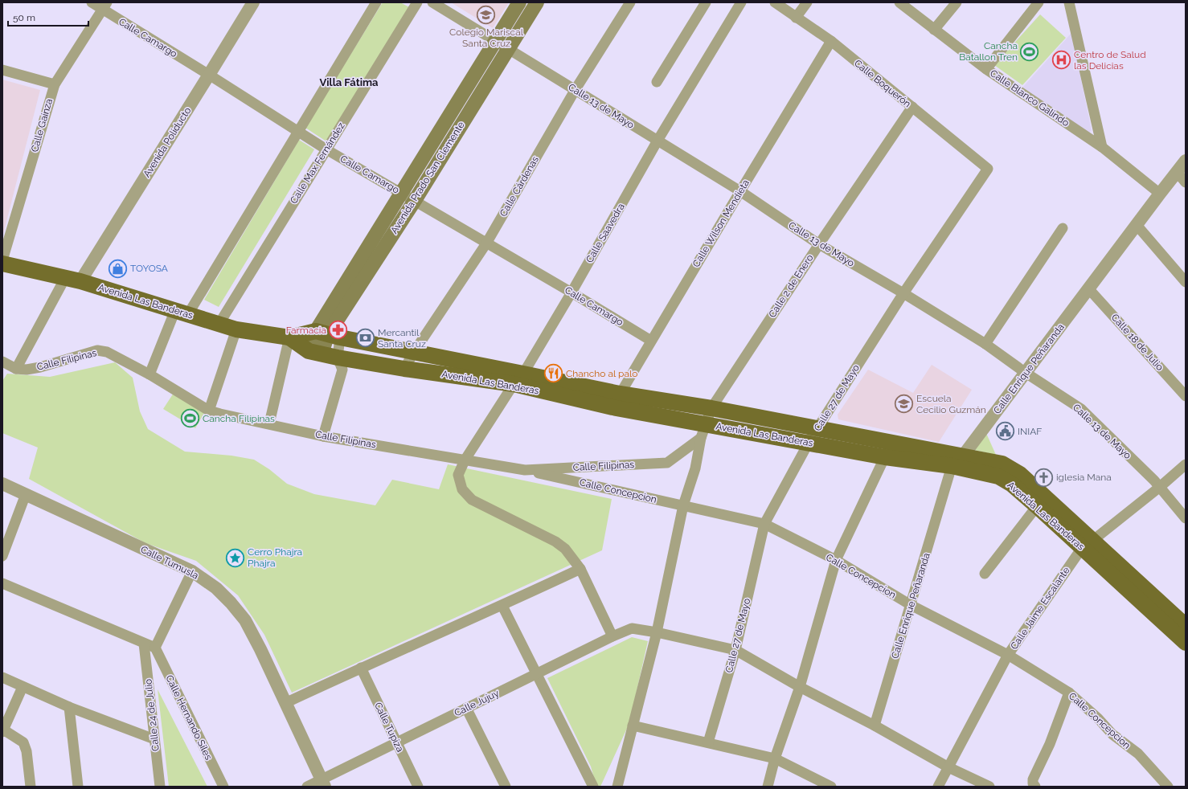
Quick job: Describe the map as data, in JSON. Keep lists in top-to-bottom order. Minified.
{"streets":{"main road":["Avenida Prado San Clemente","Avenida Las Banderas"],"street":["Calle Camargo","Calle Boquerón","Calle Blanco Galindo","Calle 13 de Mayo","Calle Gainza","Avenida Poliducto","Calle Max Fernández","Calle Cárdenas","Calle Wilson Mendieta","Calle Saavedra","Calle 2 de Enero","Calle 18 de Julio","Calle Filipinas","Calle Enrique Peñaranda","Calle 27 de Mayo","Calle Concepcion","Calle Tumusla","Calle Jaime Escalante","Calle Jujuy","Calle 24 de Julio","Calle Hernando Siles","Calle Tupiza"]},"crossings":[["Calle Camargo","Calle Gainza"],["Calle Camargo","Avenida Poliducto"],["Calle Camargo","Calle Max Fernández"],["Calle Camargo","Avenida Prado San Clemente"],["Calle Camargo","Calle Cárdenas"],["Calle Camargo","Calle Wilson Mendieta"],["Calle Camargo","Calle Saavedra"],["Calle Boquerón","Calle Wilson Mendieta"],["Calle Boquerón","Calle 2 de Enero"],["Calle Boquerón","Calle 27 de Mayo"],["Calle Blanco Galindo","Calle Enrique Peñaranda"],["Calle 13 de Mayo","Avenida Prado San Clemente"],["Calle 13 de Mayo","Calle Cárdenas"],["Calle 13 de Mayo","Calle Wilson Mendieta"],["Calle 13 de Mayo","Calle Saavedra"],["Calle 13 de Mayo","Calle 2 de Enero"],["Calle 13 de Mayo","Calle Enrique Peñaranda"],["Calle 13 de Mayo","Calle 27 de Mayo"],["Calle 13 de Mayo","Calle Jaime Escalante"],["Avenida Poliducto","Avenida Las Banderas"],["Calle Max Fernández","Avenida Las Banderas"],["Avenida Prado San Clemente","Avenida Las Banderas"],["Calle Cárdenas","Avenida Las Banderas"],["Calle Wilson Mendieta","Avenida Las Banderas"],["Calle Saavedra","Avenida Las Banderas"],["Calle Saavedra","Calle Filipinas"],["Calle Saavedra","Calle Jujuy"],["Calle 2 de Enero","Avenida Las Banderas"],["Calle 2 de Enero","Calle Filipinas"],["Calle 2 de Enero","Calle Concepcion"],["Calle 2 de Enero","Calle Jujuy"],["Avenida Las Banderas","Calle Filipinas"],["Avenida Las Banderas","Calle Enrique Peñaranda"],["Avenida Las Banderas","Calle 27 de Mayo"],["Avenida Las Banderas","Calle Jaime Escalante"],["Calle 18 de Julio","Calle Enrique Peñaranda"],["Calle Filipinas","Calle Concepcion"],["Calle Enrique Peñaranda","Calle Concepcion"],["Calle 27 de Mayo","Calle Concepcion"],["Calle Concepcion","Calle Jaime Escalante"],["Calle Tumusla","Calle Jujuy"],["Calle Jujuy","Calle Tupiza"]],"districts":["Villa Fátima"],"places":{"school or university":["Colegio Mariscal Santa Cruz","Escuela Cecilio Guzmán"],"sports":["Cancha Batallon Tren","Cancha Filípinas"],"hospital":["Centro de Salud las Delicias"],"shop":["TOYOSA"],"pharmacy":["Farmacia"],"bank":["Mercantil Santa Cruz"],"restaurant":["Chancho al palo"],"public building":["INIAF"],"church":["iglesia Mana"],"place":["Cerro Phajra Phajra"]},"scale_bar":"50 m"}
